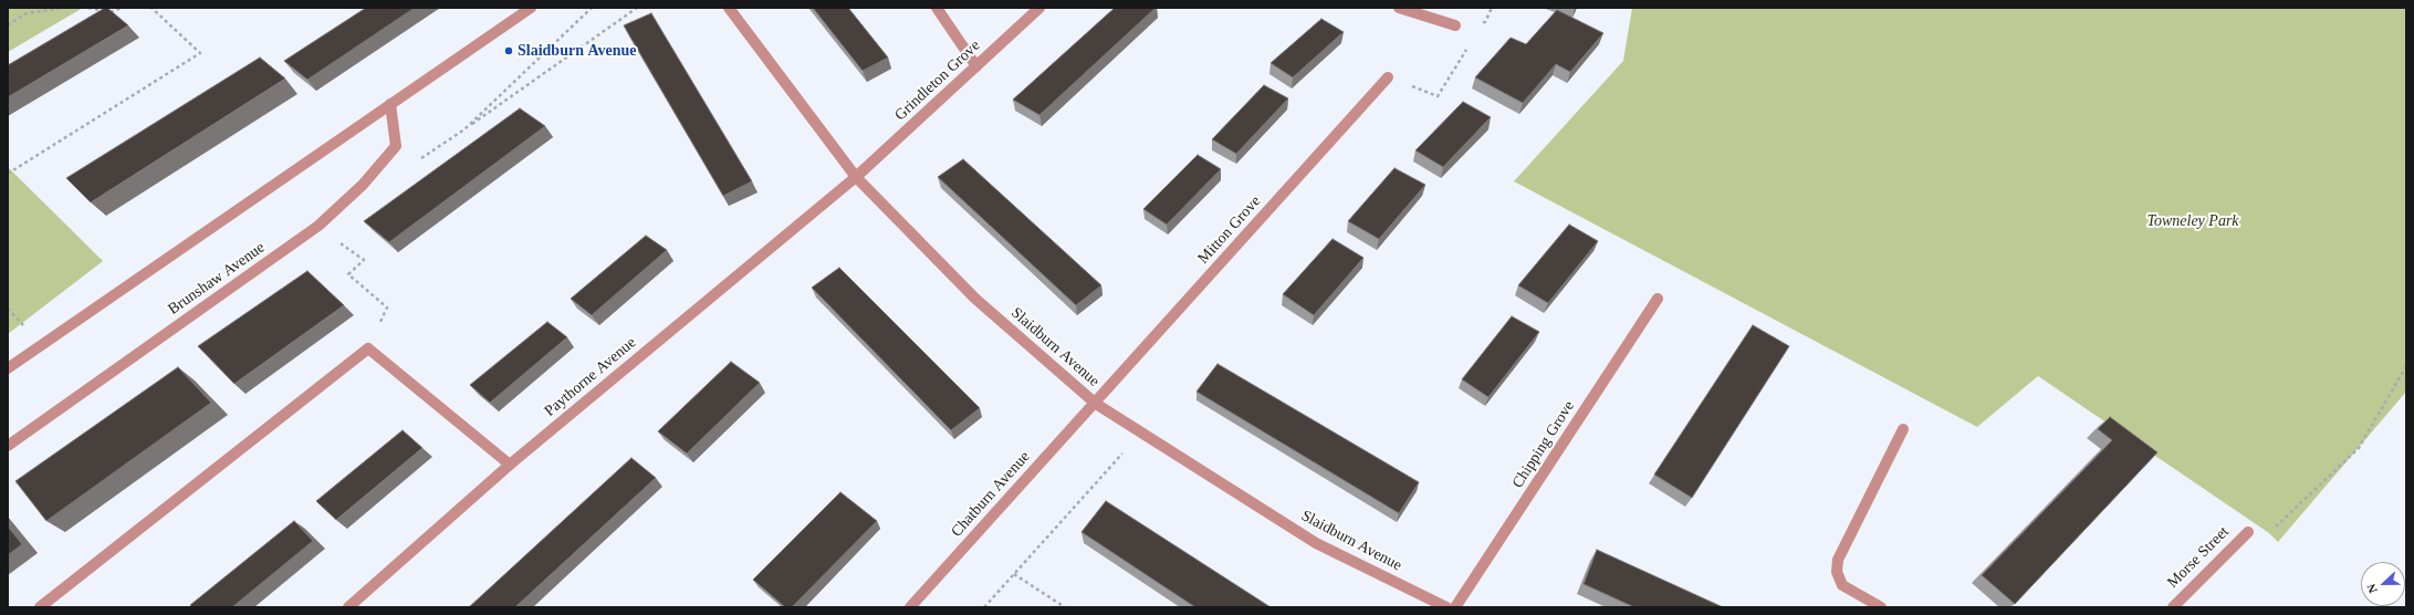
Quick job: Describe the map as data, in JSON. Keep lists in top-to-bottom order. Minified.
{"streets":{"street":["Grindleton Grove","Mitton Grove","Brunshaw Avenue","Slaidburn Avenue","Paythorne Avenue","Chipping Grove","Chatburn Avenue","Morse Street"]},"crossings":[["Grindleton Grove","Slaidburn Avenue"],["Grindleton Grove","Paythorne Avenue"],["Mitton Grove","Slaidburn Avenue"],["Mitton Grove","Chatburn Avenue"],["Slaidburn Avenue","Paythorne Avenue"],["Slaidburn Avenue","Chatburn Avenue"]],"parks":["Towneley Park"],"places":["Slaidburn Avenue"],"north":"left"}
